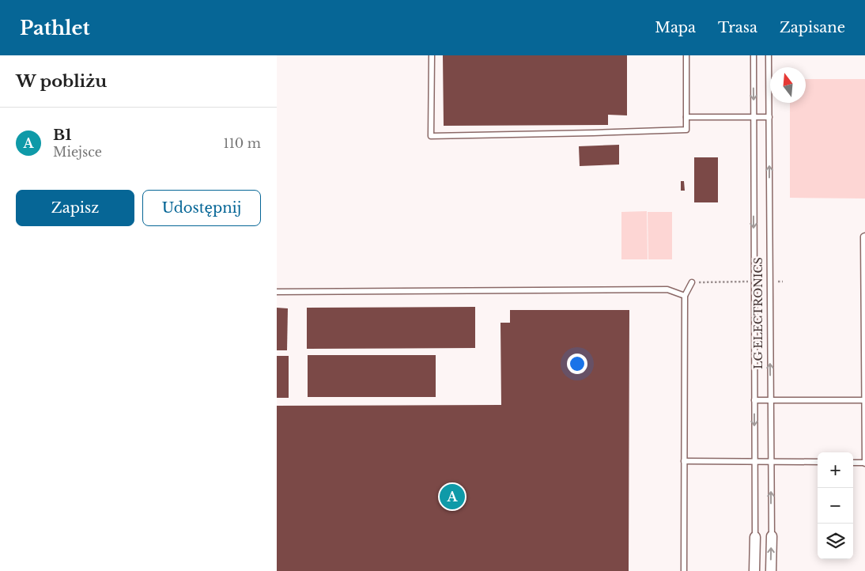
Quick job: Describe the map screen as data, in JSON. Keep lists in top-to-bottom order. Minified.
{"streets":{"street":["LG ELECTRONICS"]},"north":"top","page":{"header":"Pathlet","nav":["Mapa","Trasa","Zapisane"],"heading":"W pobliżu","list":[{"mark":"A","name":"B1","note":"Miejsce","value":"110 m"}],"buttons":["Zapisz","Udostępnij"],"map_buttons":["+","−"],"pins":"A"}}
